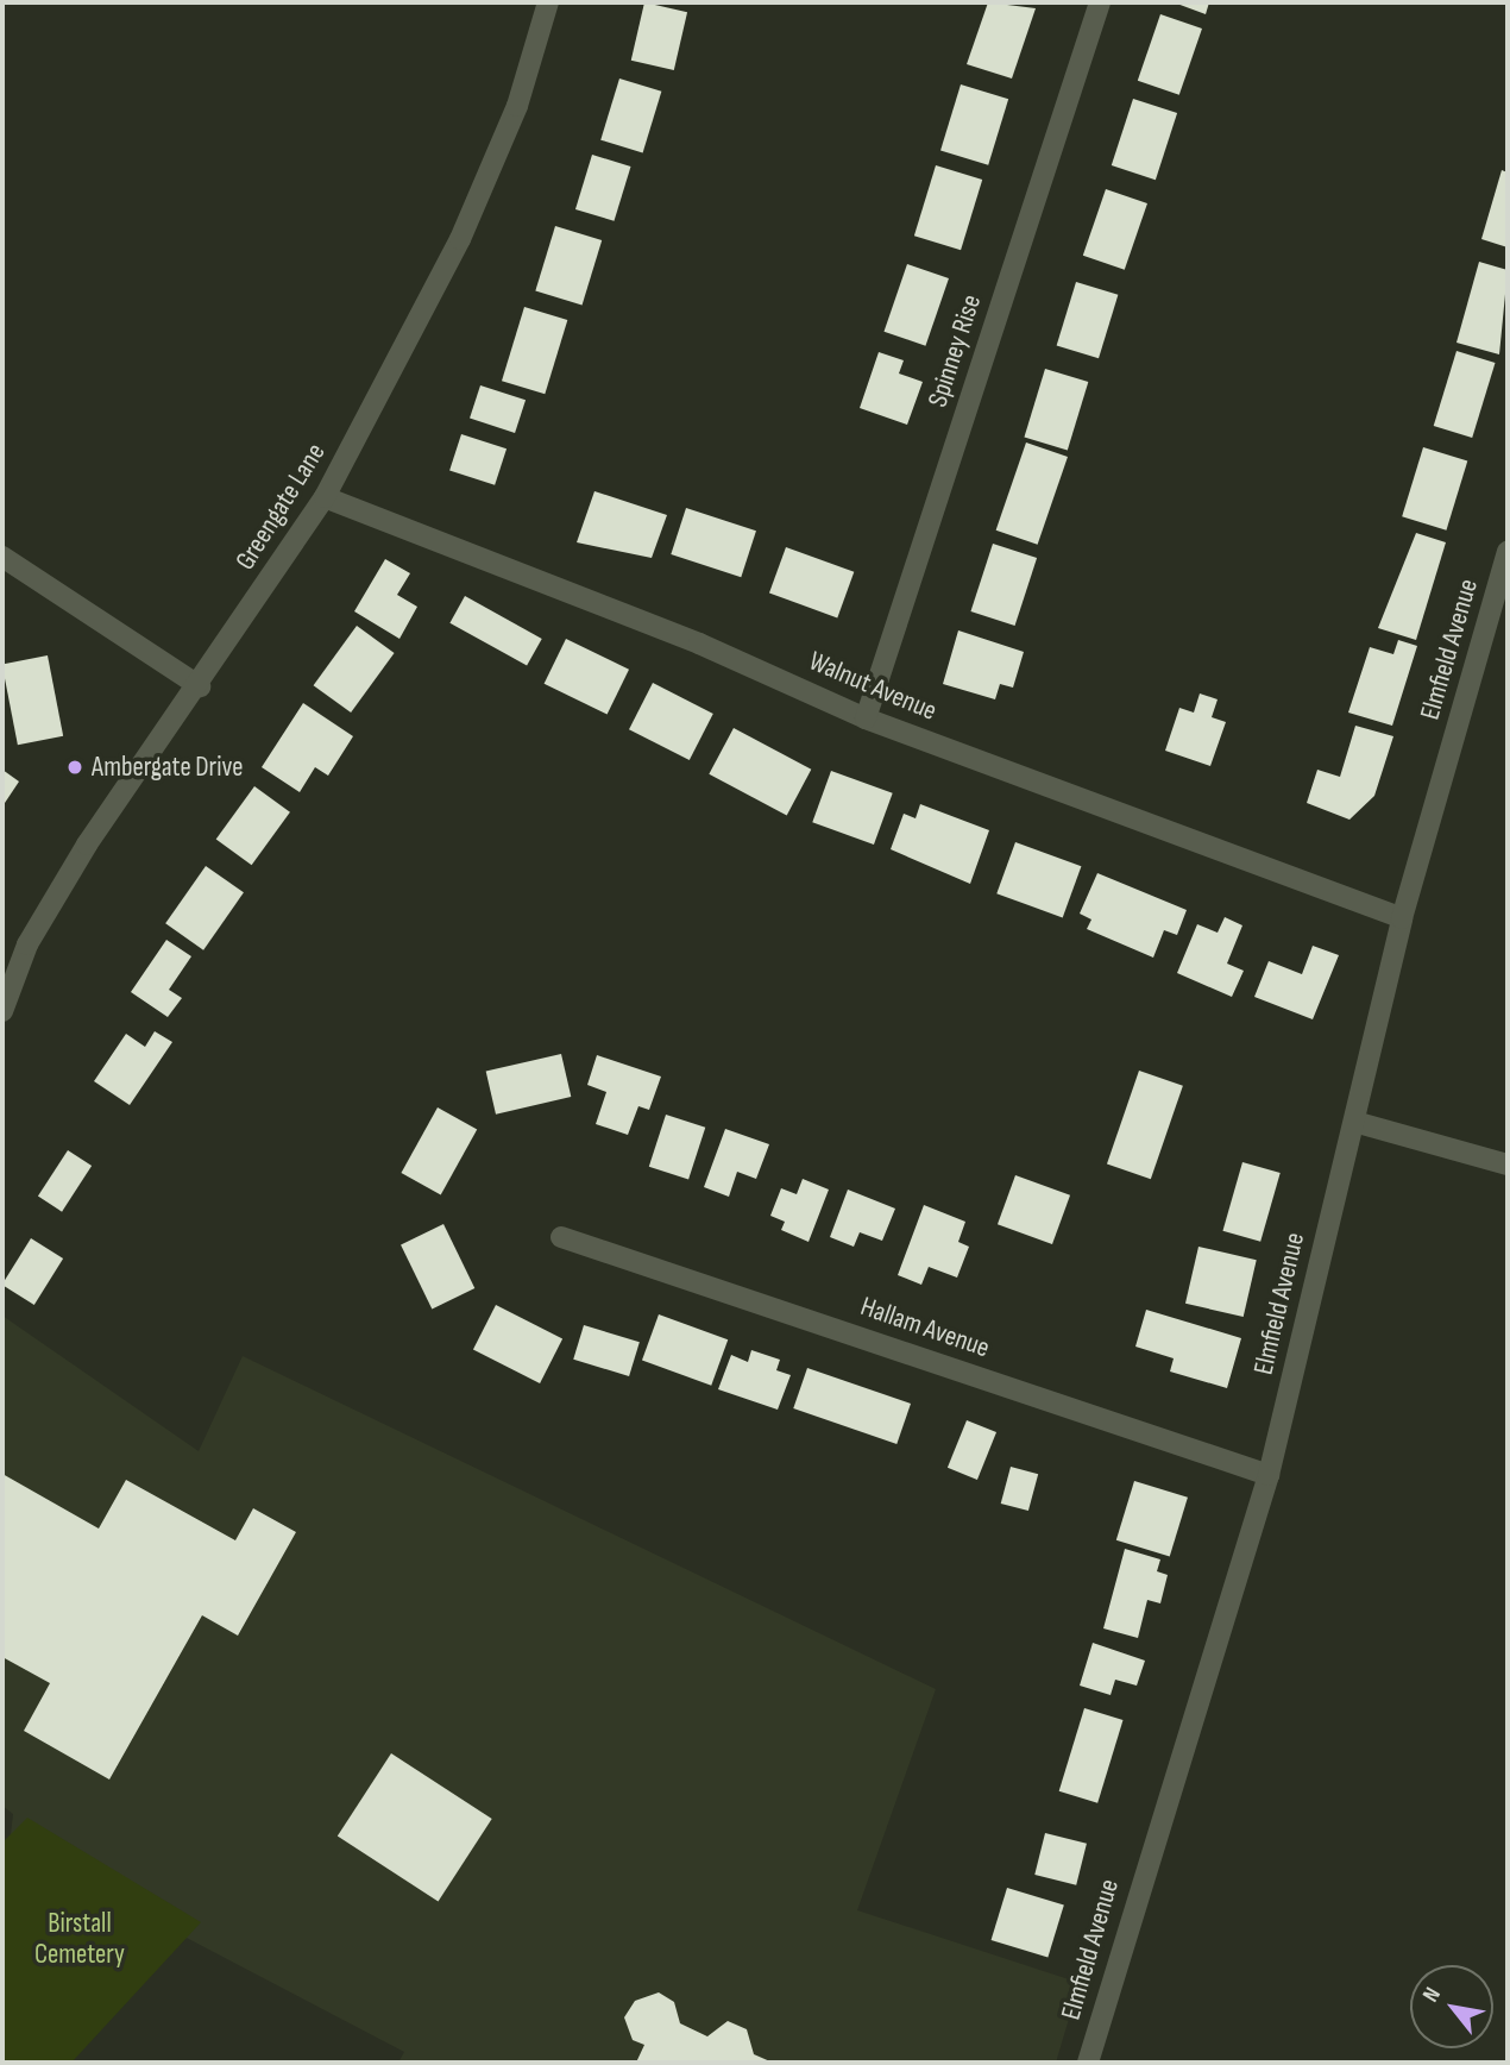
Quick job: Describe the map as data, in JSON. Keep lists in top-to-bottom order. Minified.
{"streets":{"street":["Spinney Rise","Greengate Lane","Elmfield Avenue","Walnut Avenue","Hallam Avenue"]},"crossings":[["Spinney Rise","Walnut Avenue"],["Greengate Lane","Walnut Avenue"],["Elmfield Avenue","Walnut Avenue"],["Elmfield Avenue","Hallam Avenue"]],"parks":["Birstall Cemetery"],"places":["Ambergate Drive"],"north":"top left"}
